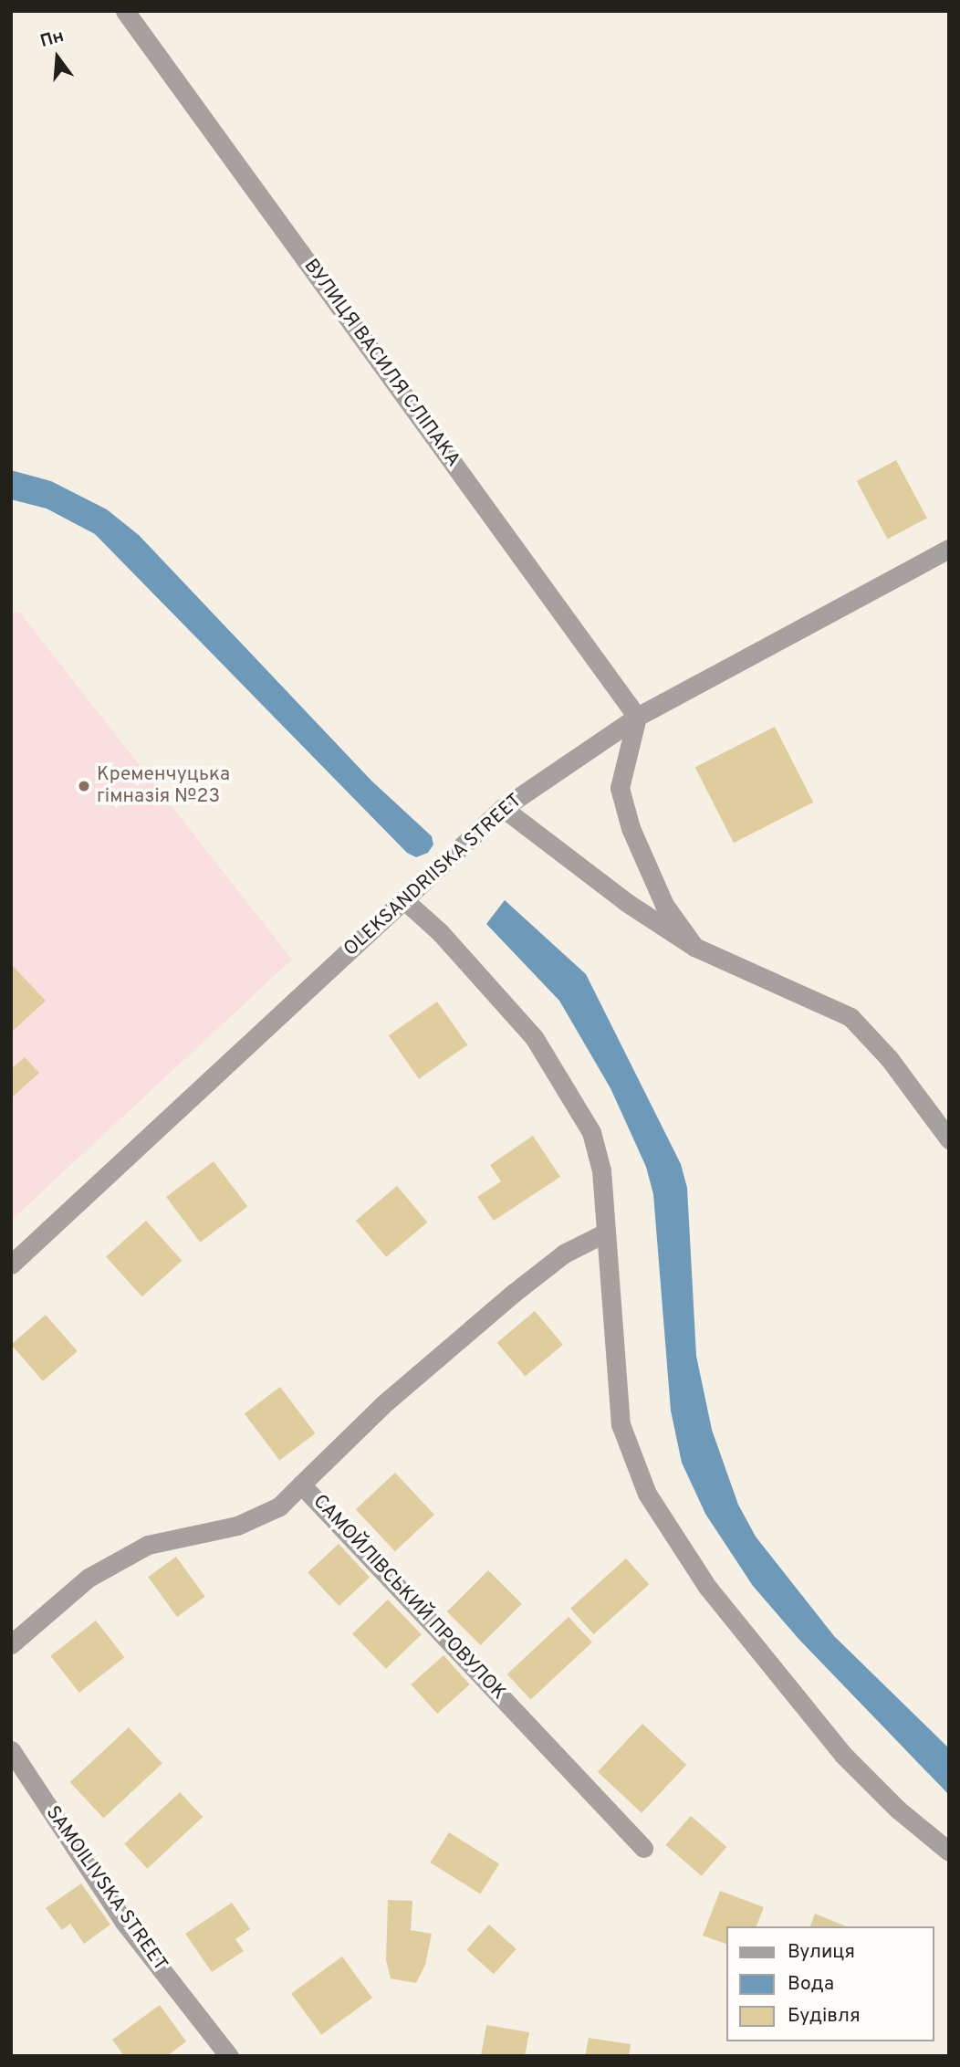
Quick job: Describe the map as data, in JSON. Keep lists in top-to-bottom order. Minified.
{"streets":{"street":["ВУЛИЦЯ ВАСИЛЯ СЛІПАКА","OLEKSANDRIISKA STREET","САМОЙЛІВСЬКИЙ ПРОВУЛОК","SAMOILIVSKA STREET"]},"crossings":[["ВУЛИЦЯ ВАСИЛЯ СЛІПАКА","OLEKSANDRIISKA STREET"]],"places":["Кременчуцька гімназія №23"],"legend":["Вулиця","Вода","Будівля"],"north":"top"}
